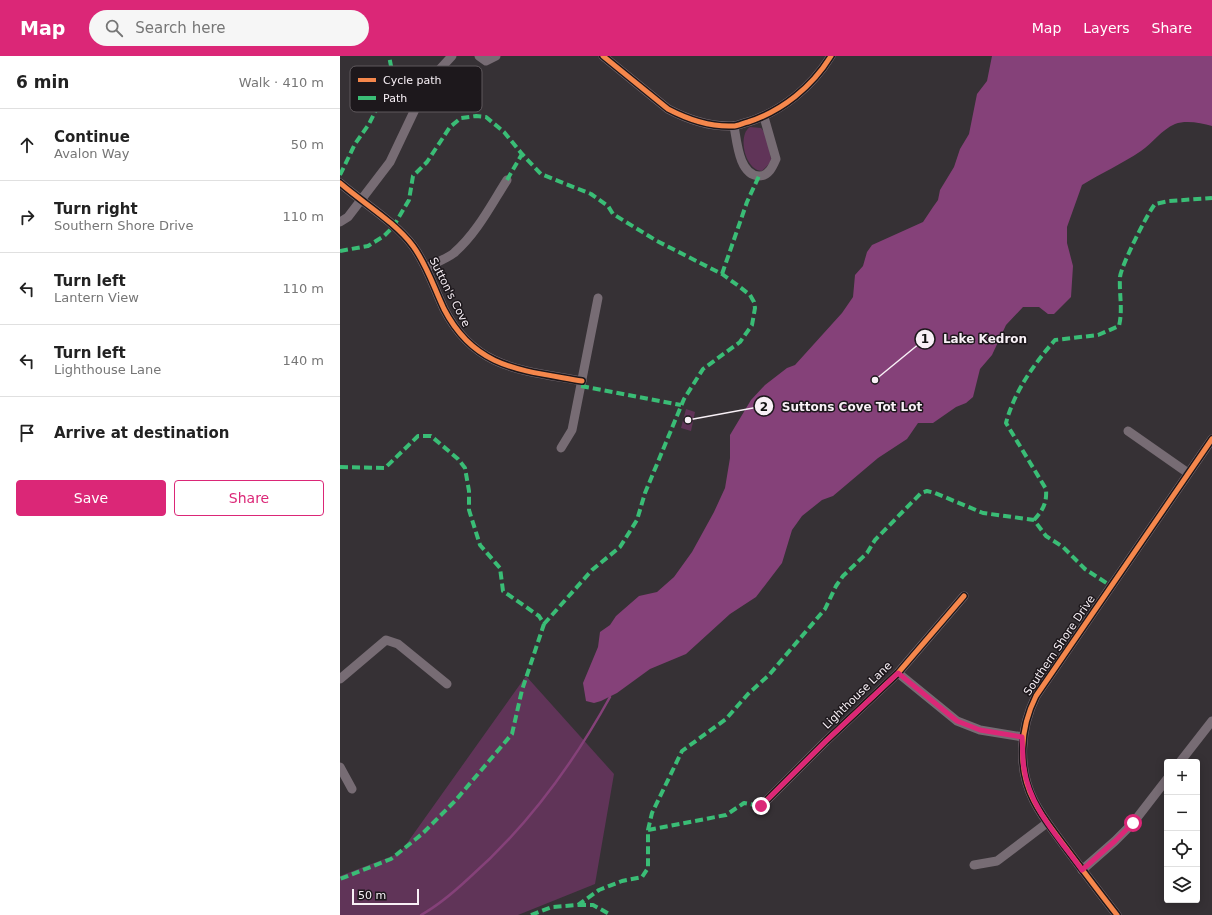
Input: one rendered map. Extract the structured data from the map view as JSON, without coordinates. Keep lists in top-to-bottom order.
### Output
{
  "streets": {
    "street": ["Sutton's Cove", "Southern Shore Drive", "Lighthouse Lane"]
  },
  "places": ["Lake Kedron", "Suttons Cove Tot Lot"],
  "legend": ["Cycle path", "Path"],
  "scale_bar": "50 m",
  "page": {
    "header": "Map",
    "search": "Search here",
    "nav": ["Map", "Layers", "Share"],
    "heading": ["6 min", "Walk · 410 m"],
    "list": [
      ["Continue", "Avalon Way", "50 m"],
      ["Turn right", "Southern Shore Drive", "110 m"],
      ["Turn left", "Lantern View", "110 m"],
      ["Turn left", "Lighthouse Lane", "140 m"],
      "Arrive at destination"
    ],
    "buttons": ["Save", "Share"],
    "map_buttons": ["+", "−"],
    "scale": "50 m"
  }
}
